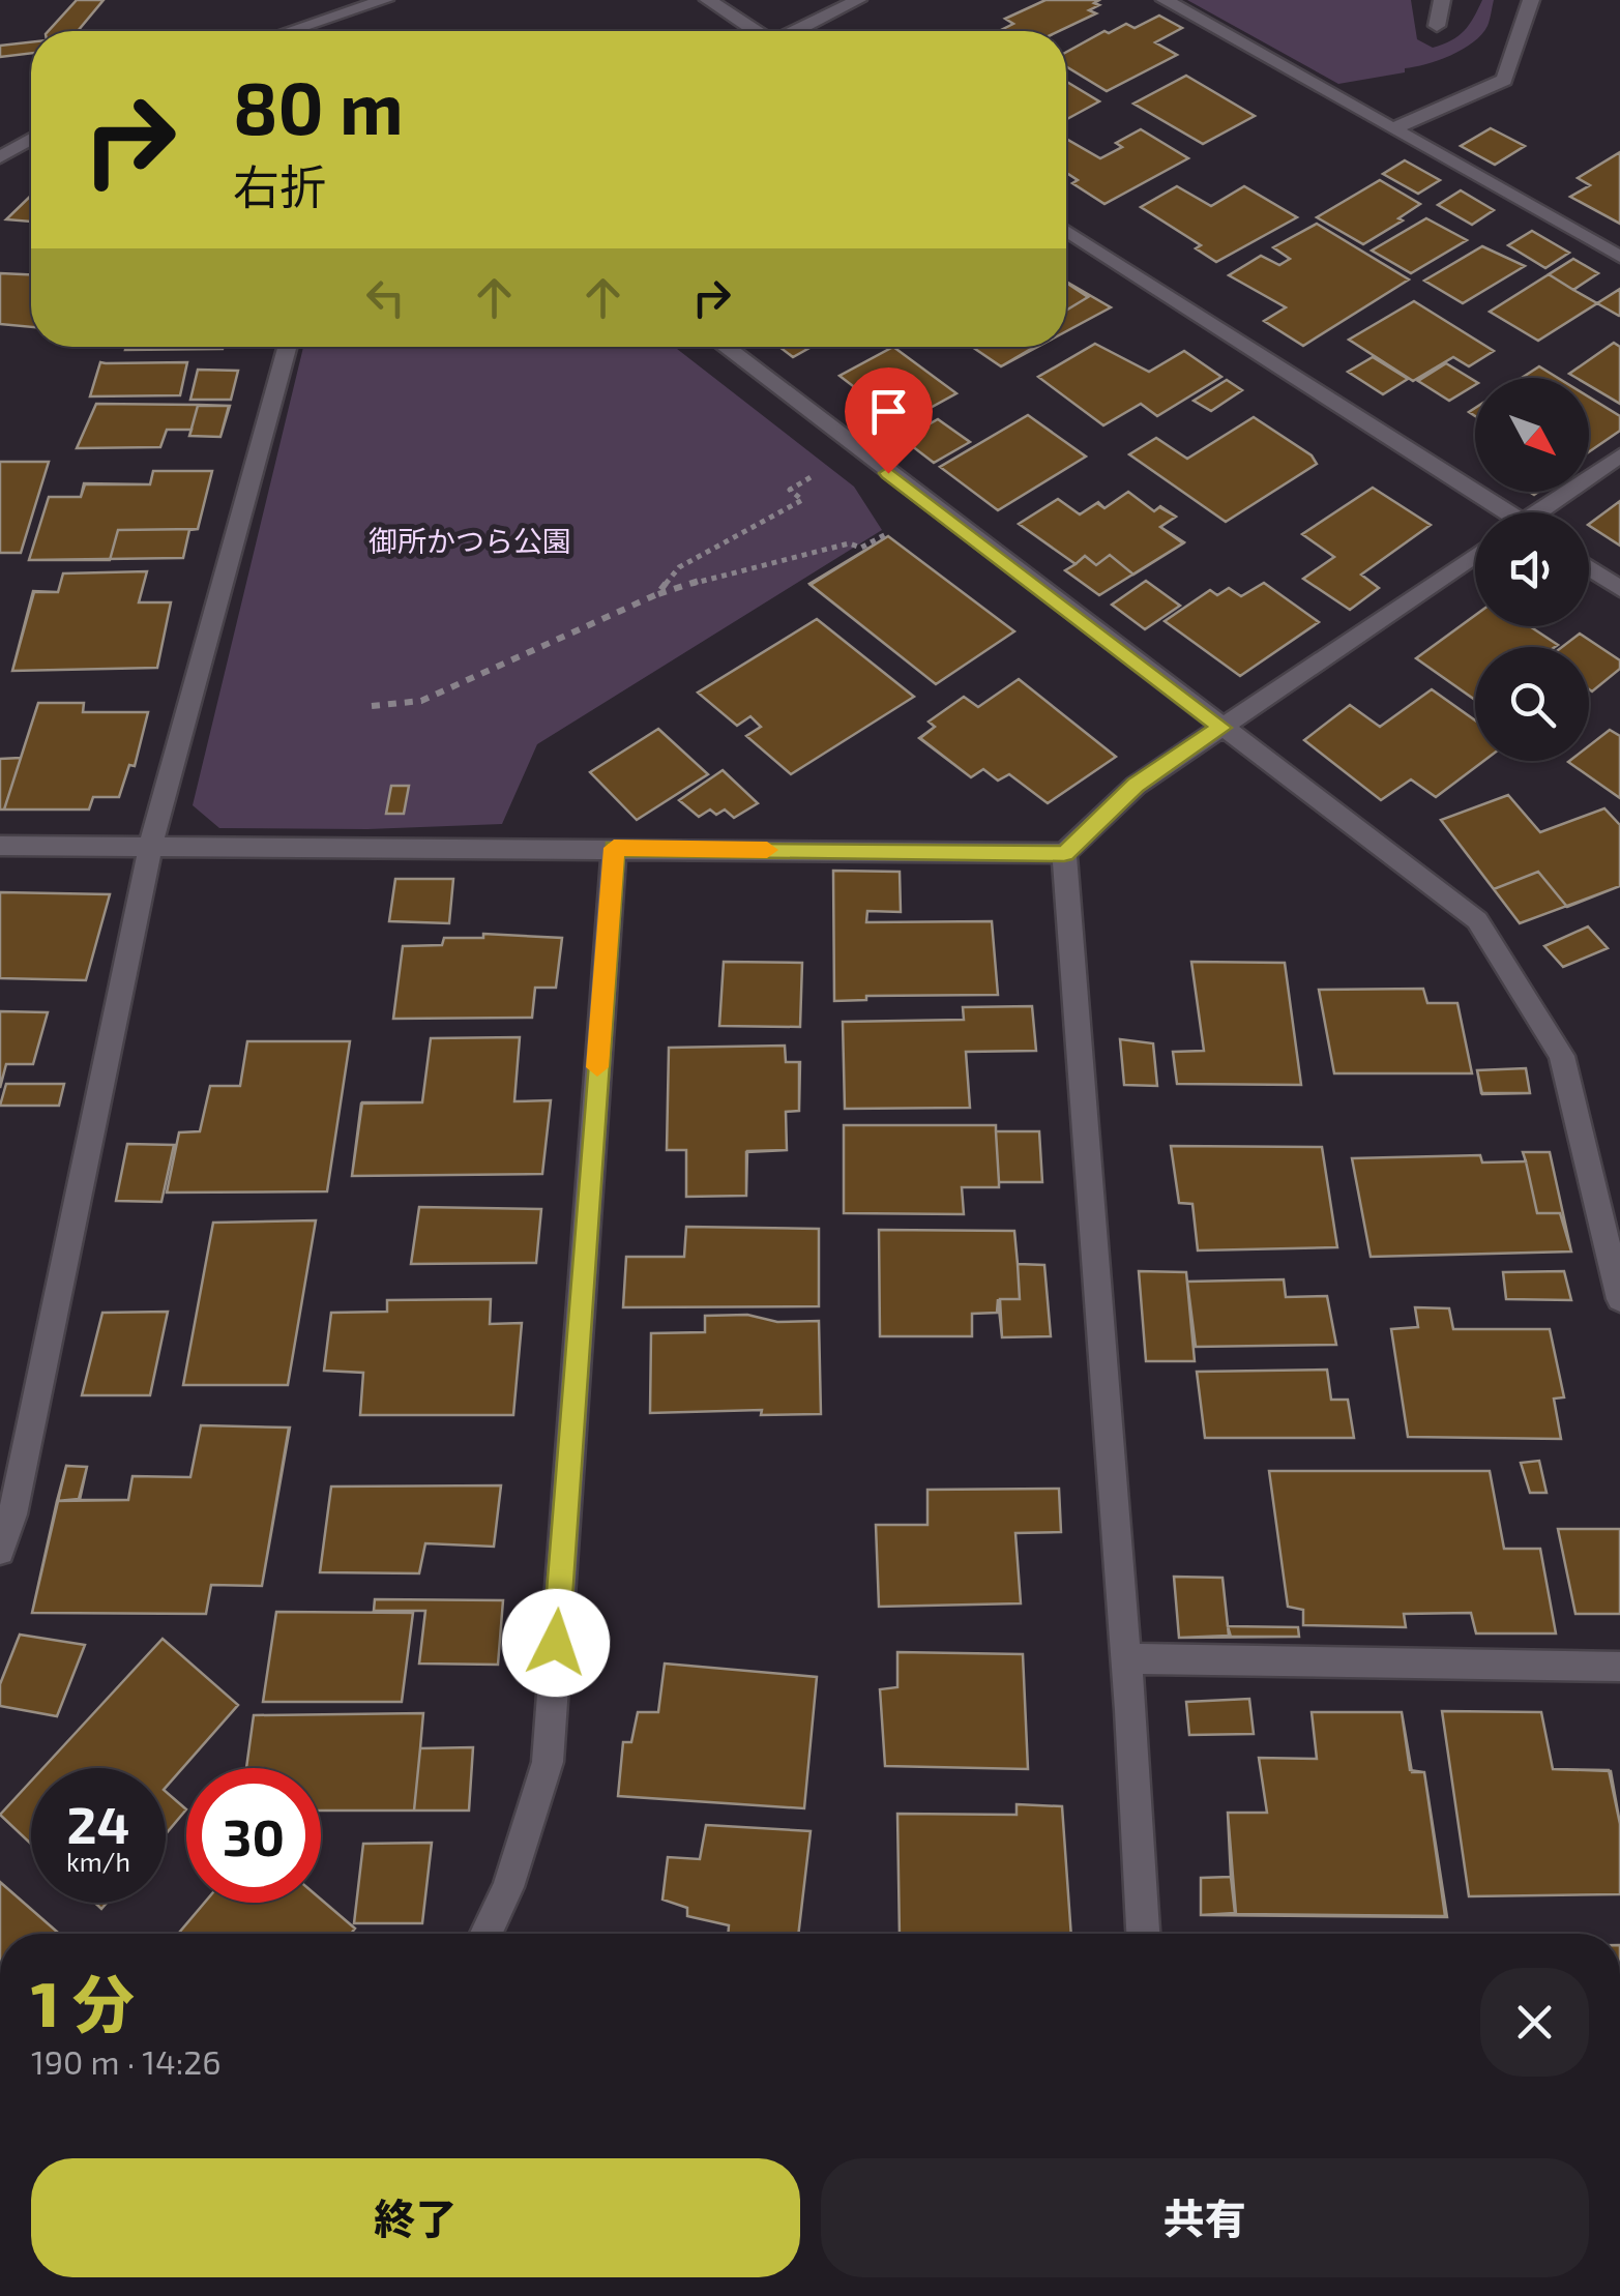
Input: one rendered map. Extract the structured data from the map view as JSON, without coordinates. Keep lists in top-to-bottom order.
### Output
{
  "parks": ["御所かつら公園"],
  "north": "bottom right",
  "page": {
    "turn": ["80 m", "右折"],
    "speed": "24 km/h",
    "limit": "30",
    "heading": ["1 分", "190 m · 14:26"],
    "buttons": ["終了", "共有"]
  }
}
